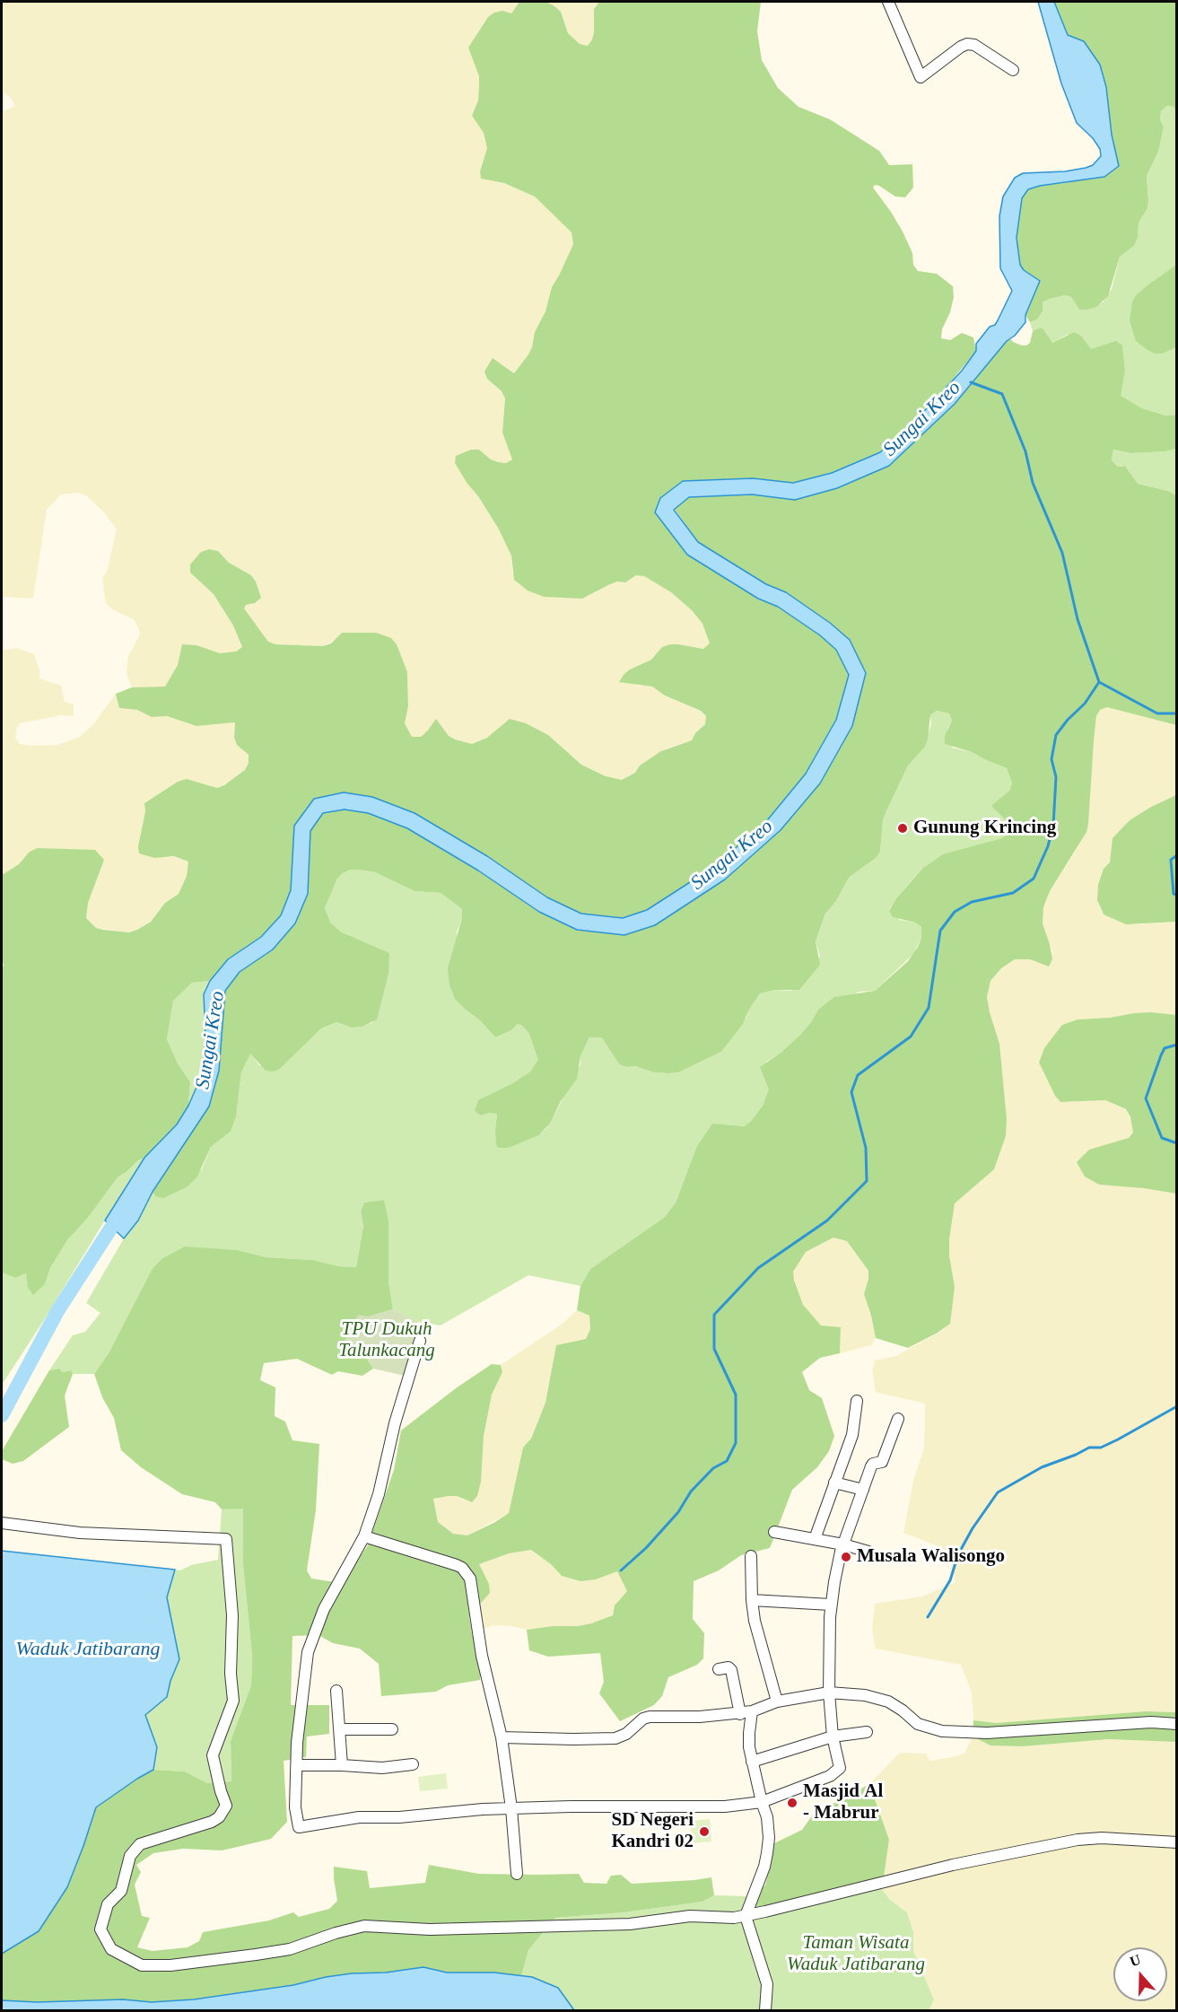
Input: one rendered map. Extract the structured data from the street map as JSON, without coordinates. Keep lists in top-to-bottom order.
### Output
{
  "water": ["Sungai Kreo", "Waduk Jatibarang"],
  "parks": ["TPU Dukuh Talunkacang", "Taman Wisata Waduk Jatibarang"],
  "places": [
    "Gunung Krincing",
    "Musala Walisongo",
    "Masjid Al - Mabrur",
    "SD Negeri Kandri 02"
  ],
  "north": "top"
}
